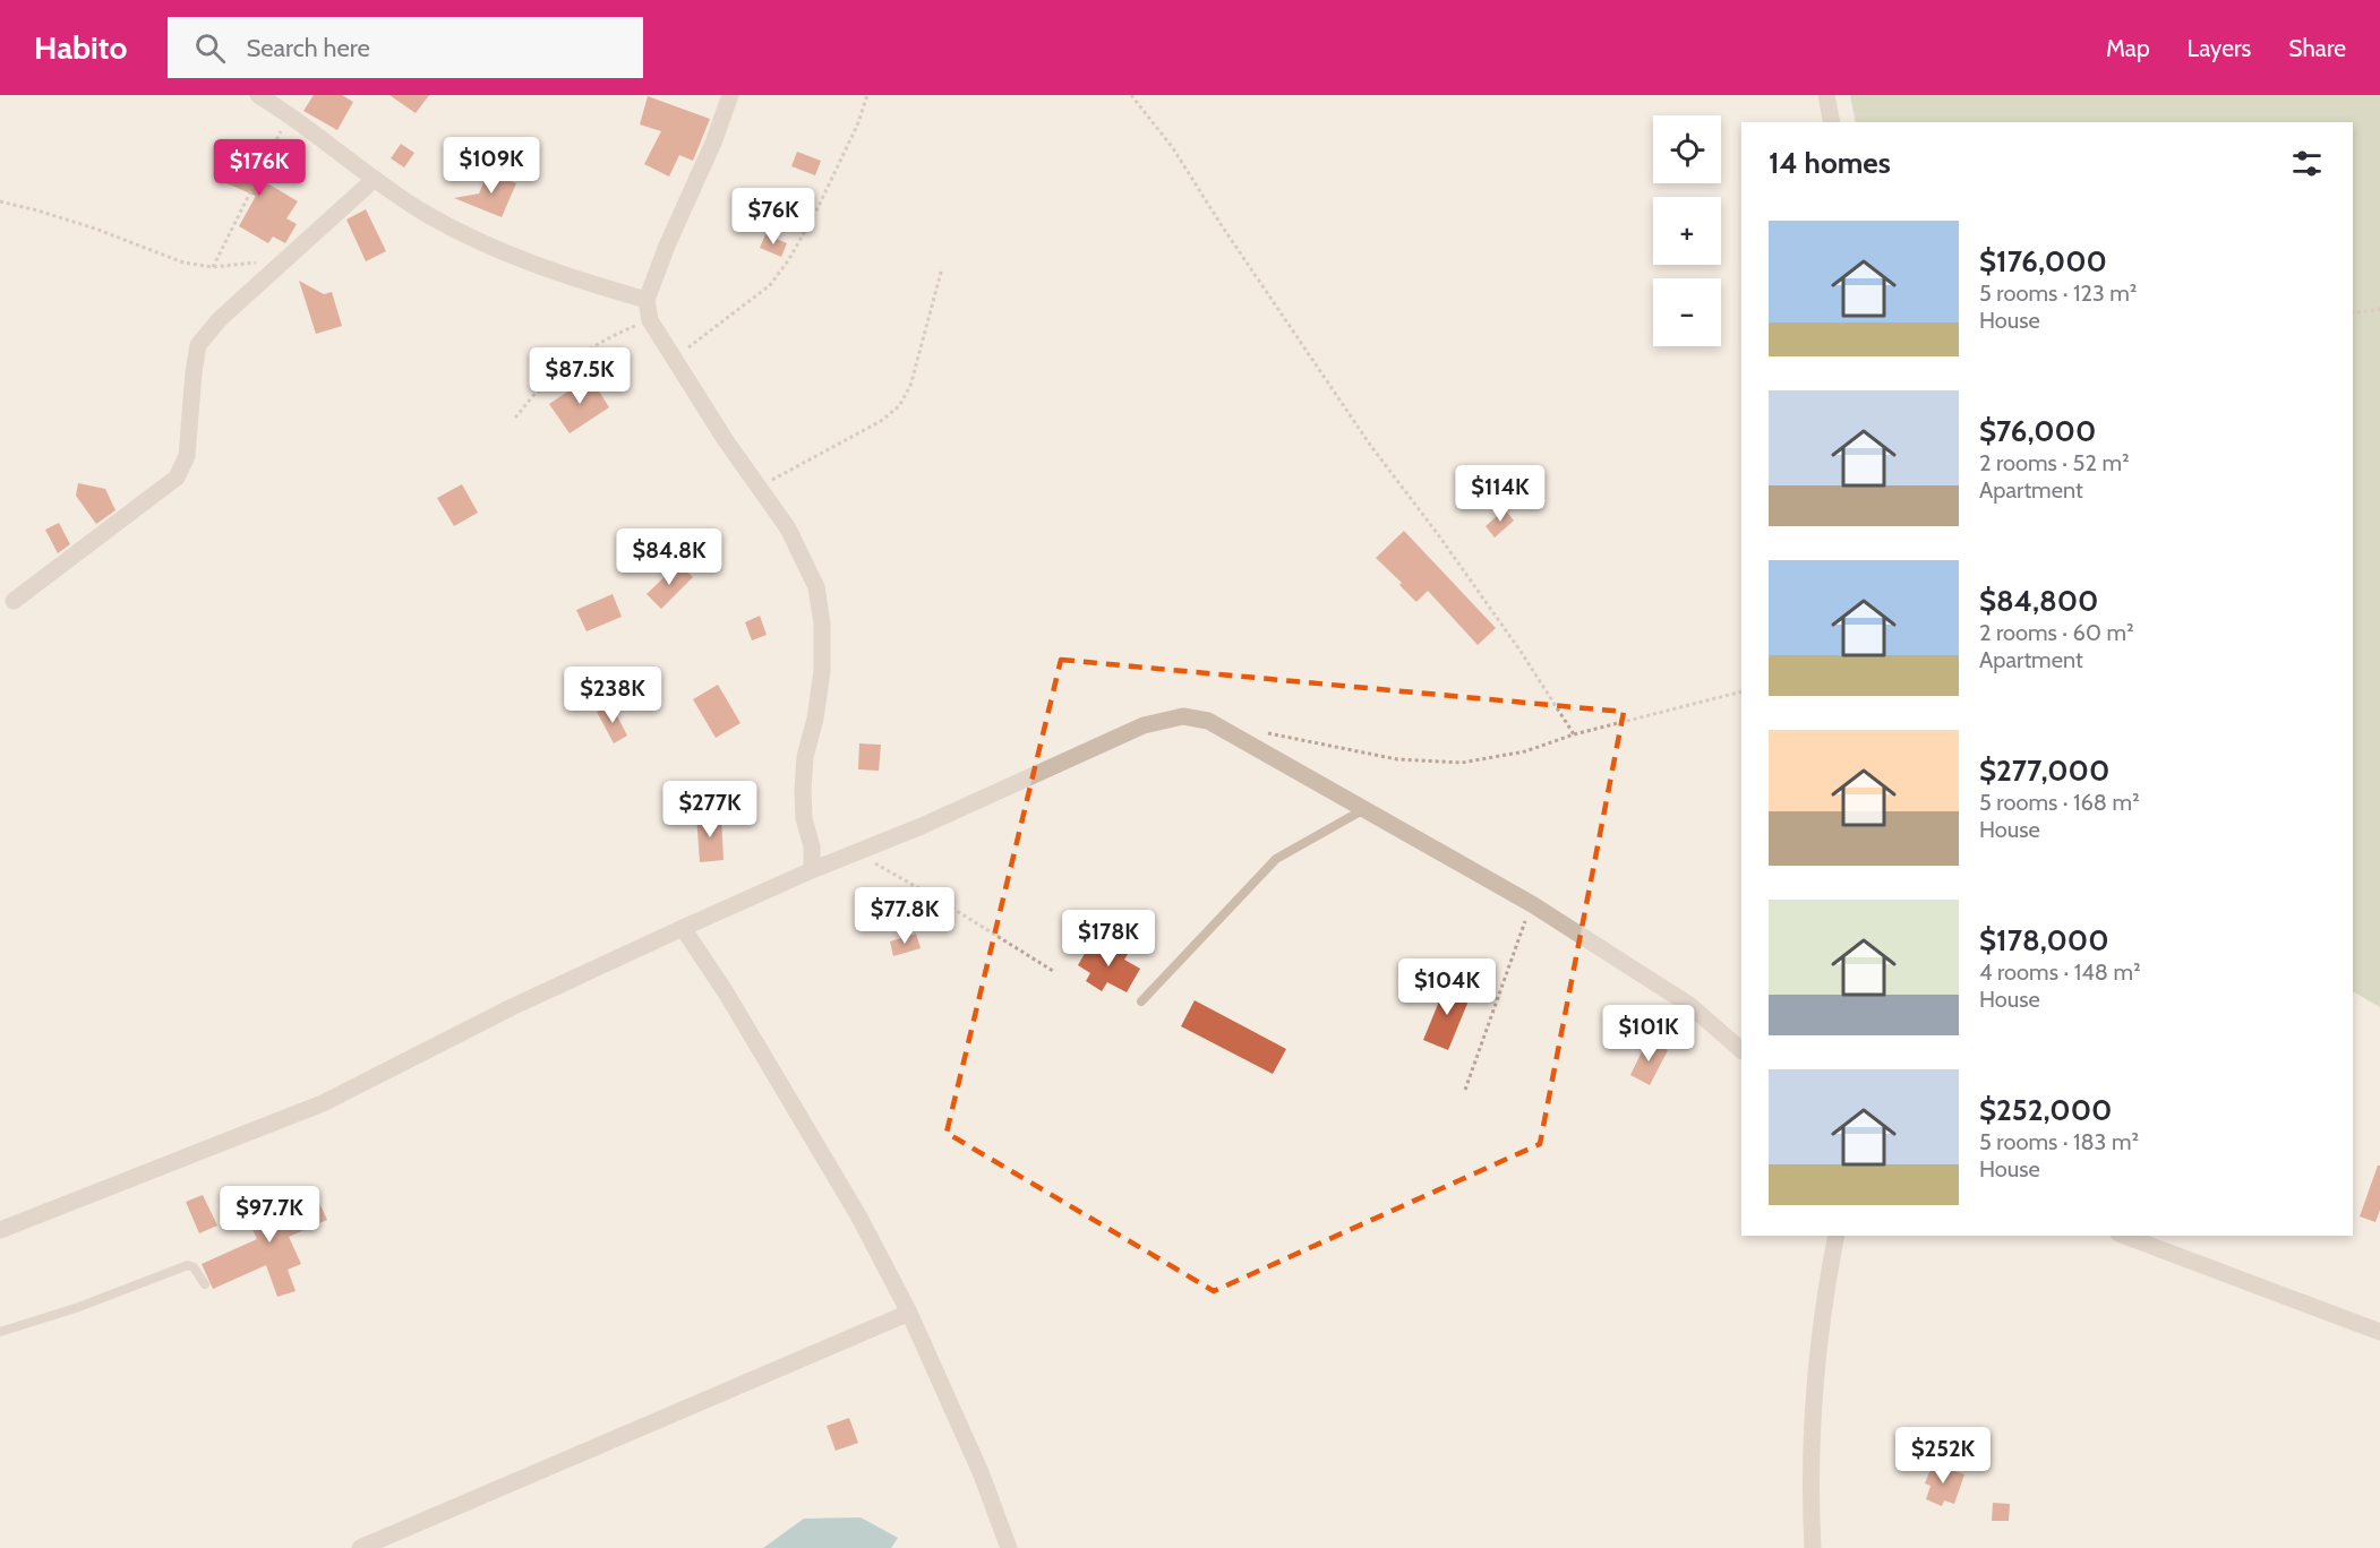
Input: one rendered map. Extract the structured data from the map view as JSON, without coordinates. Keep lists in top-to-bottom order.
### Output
{
  "page": {
    "header": "Habito",
    "search": "Search here",
    "nav": ["Map", "Layers", "Share"],
    "map_buttons": ["+", "−"],
    "heading": "14 homes",
    "price": [
      "$109K",
      "$176K",
      "$76K",
      "$87.5K",
      "$114K",
      "$84.8K",
      "$238K",
      "$277K",
      "$77.8K",
      "$178K",
      "$104K",
      "$101K",
      "$97.7K",
      "$252K"
    ],
    "list": [
      {
        "name": "$176,000",
        "note": "5 rooms · 123 m² · House"
      },
      {
        "name": "$76,000",
        "note": "2 rooms · 52 m² · Apartment"
      },
      {
        "name": "$84,800",
        "note": "2 rooms · 60 m² · Apartment"
      },
      {
        "name": "$277,000",
        "note": "5 rooms · 168 m² · House"
      },
      {
        "name": "$178,000",
        "note": "4 rooms · 148 m² · House"
      },
      {
        "name": "$252,000",
        "note": "5 rooms · 183 m² · House"
      }
    ]
  }
}
